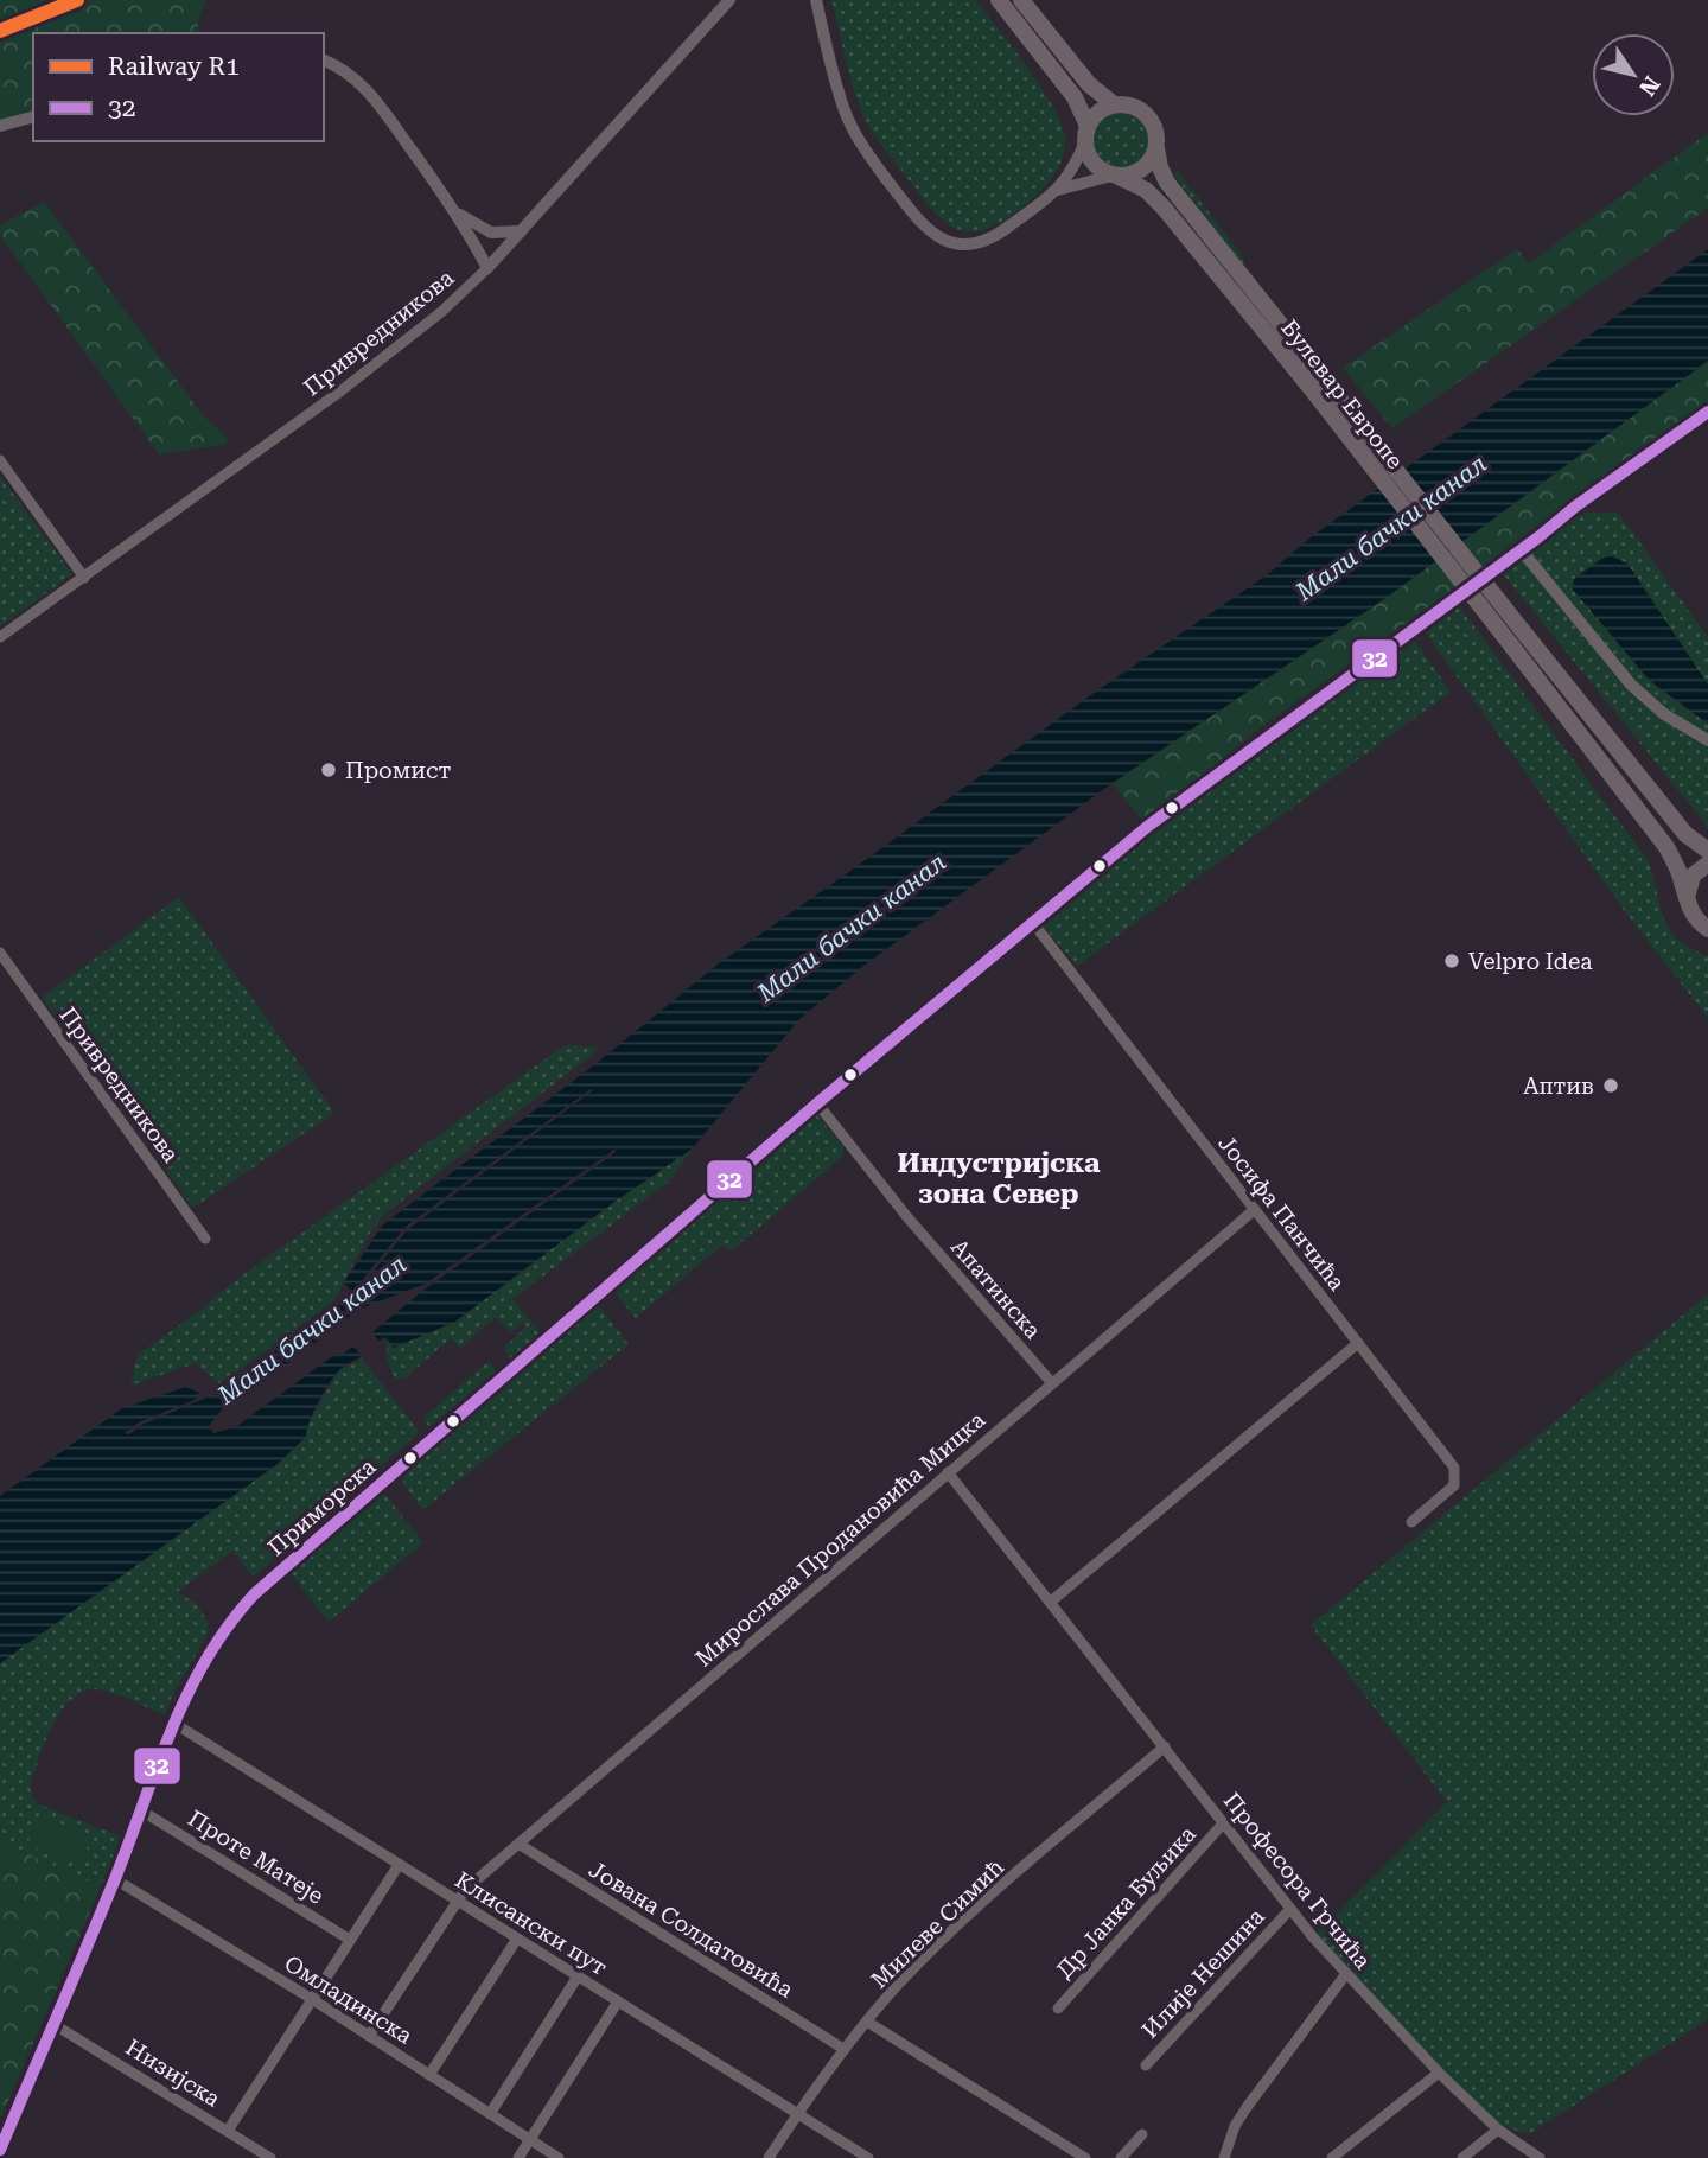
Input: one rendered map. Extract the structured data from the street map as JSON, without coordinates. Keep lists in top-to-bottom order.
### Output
{
  "streets": {
    "main road": ["Булевар Европе"],
    "street": [
      "Привредникова",
      "Јосифа Панчића",
      "Апатинска",
      "Приморска",
      "Мирослава Продановића Мицка",
      "Проте Матеје",
      "Професора Грчића",
      "Др Јанка Буљика",
      "Клисански пут",
      "Милеве Симић",
      "Јована Солдатовића",
      "Илије Нешина",
      "Омладинска",
      "Низијска"
    ]
  },
  "crossings": [
    ["Јосифа Панчића", "Приморска"],
    ["Јосифа Панчића", "Мирослава Продановића Мицка"],
    ["Апатинска", "Приморска"],
    ["Апатинска", "Мирослава Продановића Мицка"],
    ["Приморска", "Проте Матеје"],
    ["Приморска", "Клисански пут"],
    ["Приморска", "Омладинска"],
    ["Приморска", "Низијска"],
    ["Мирослава Продановића Мицка", "Професора Грчића"],
    ["Мирослава Продановића Мицка", "Клисански пут"],
    ["Мирослава Продановића Мицка", "Јована Солдатовића"],
    ["Мирослава Продановића Мицка", "Омладинска"],
    ["Професора Грчића", "Др Јанка Буљика"],
    ["Професора Грчића", "Милеве Симић"],
    ["Професора Грчића", "Илије Нешина"],
    ["Клисански пут", "Милеве Симић"],
    ["Милеве Симић", "Јована Солдатовића"]
  ],
  "districts": ["Индустријска зона Север"],
  "water": ["Мали бачки канал"],
  "places": ["Промист", "Velpro Idea", "Аптив"],
  "lines": ["rail line R1", "transit line 32"],
  "legend": ["Railway R1", "32"],
  "north": "bottom right"
}
